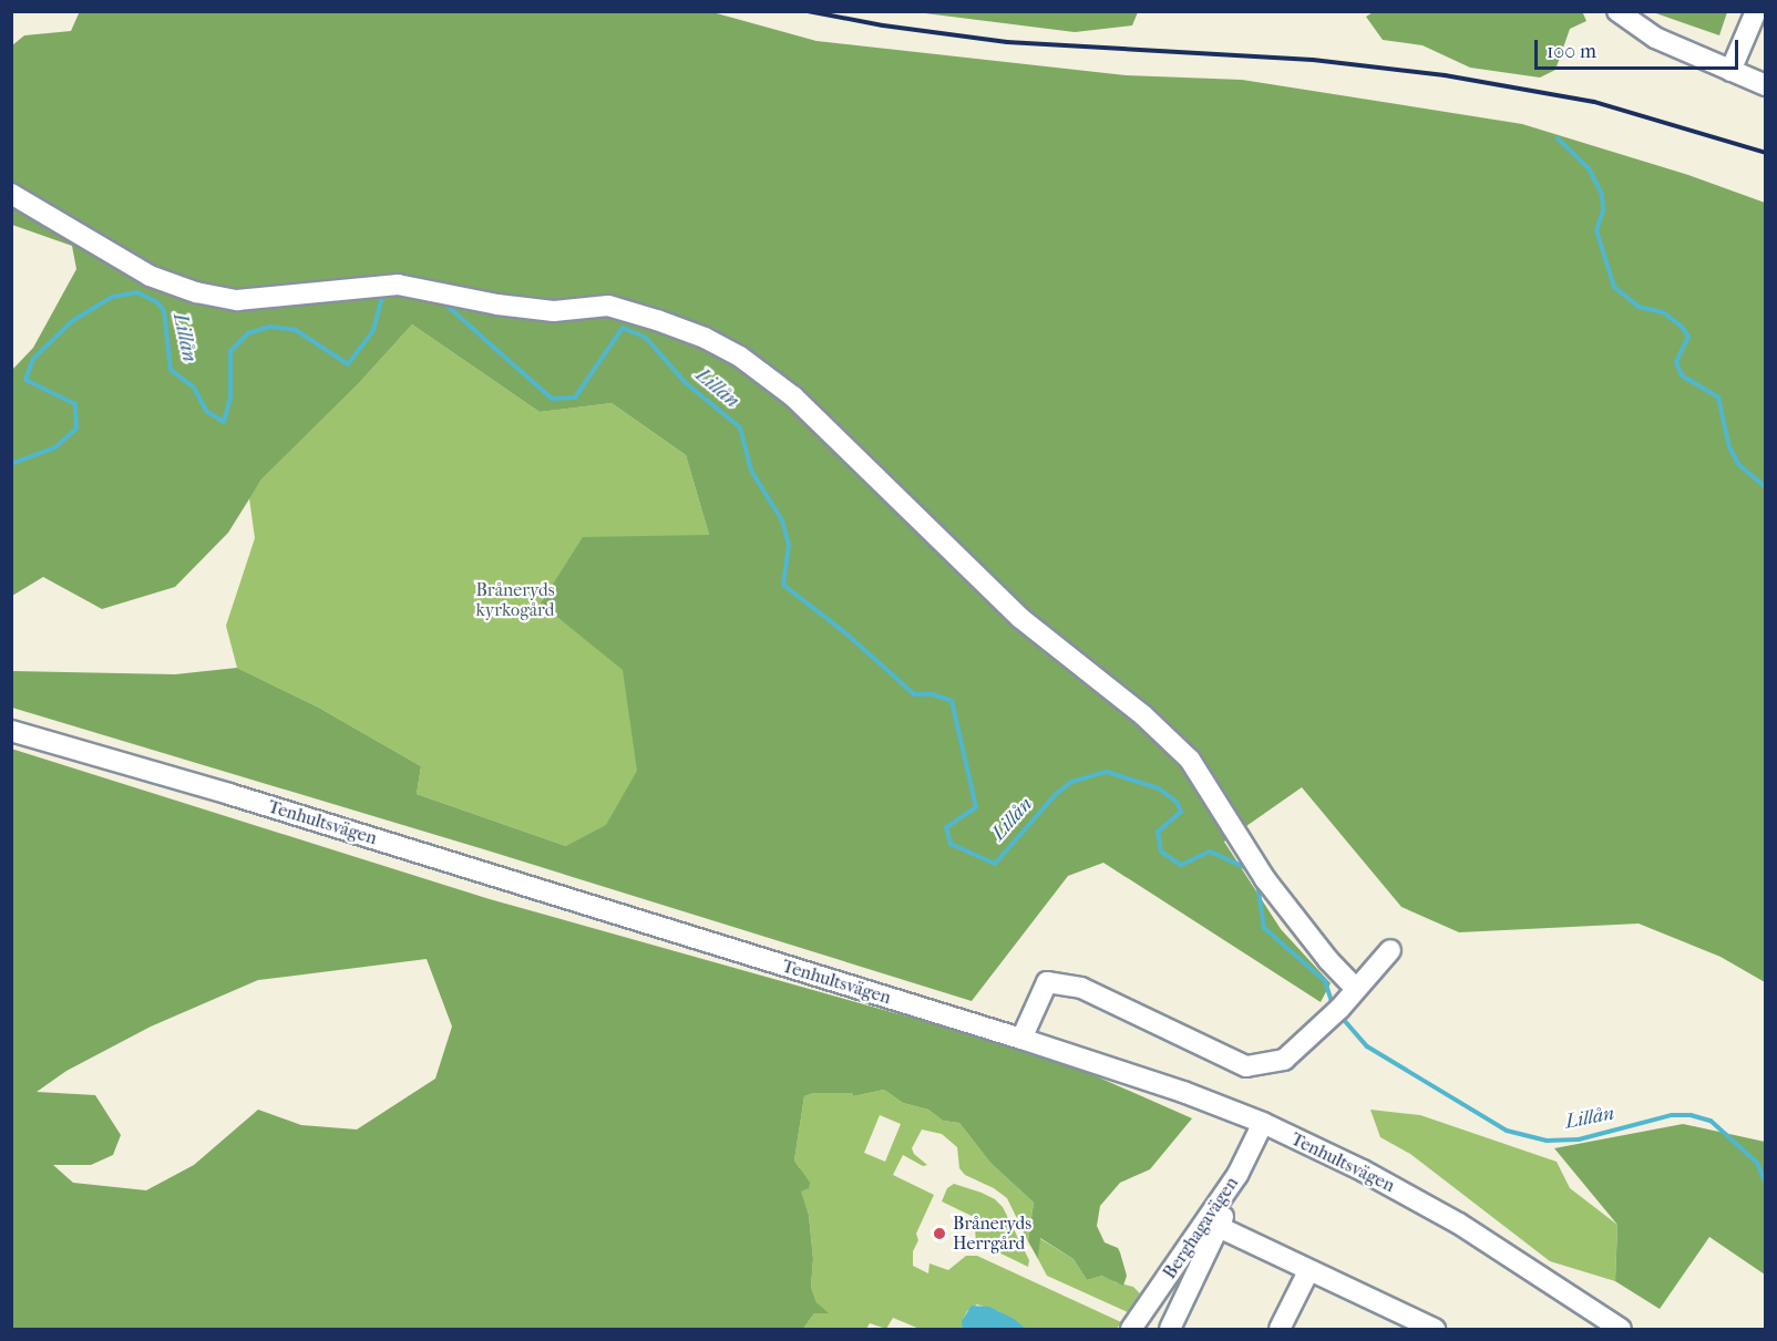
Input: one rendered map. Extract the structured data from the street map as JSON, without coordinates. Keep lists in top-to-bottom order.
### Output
{
  "streets": {
    "street": ["Tenhultsvägen", "Berghagavägen"]
  },
  "crossings": [
    ["Tenhultsvägen", "Berghagavägen"]
  ],
  "water": ["Lillån"],
  "parks": ["Bråneryds kyrkogård"],
  "places": ["Bråneryds Herrgård"],
  "scale_bar": "100 m"
}
